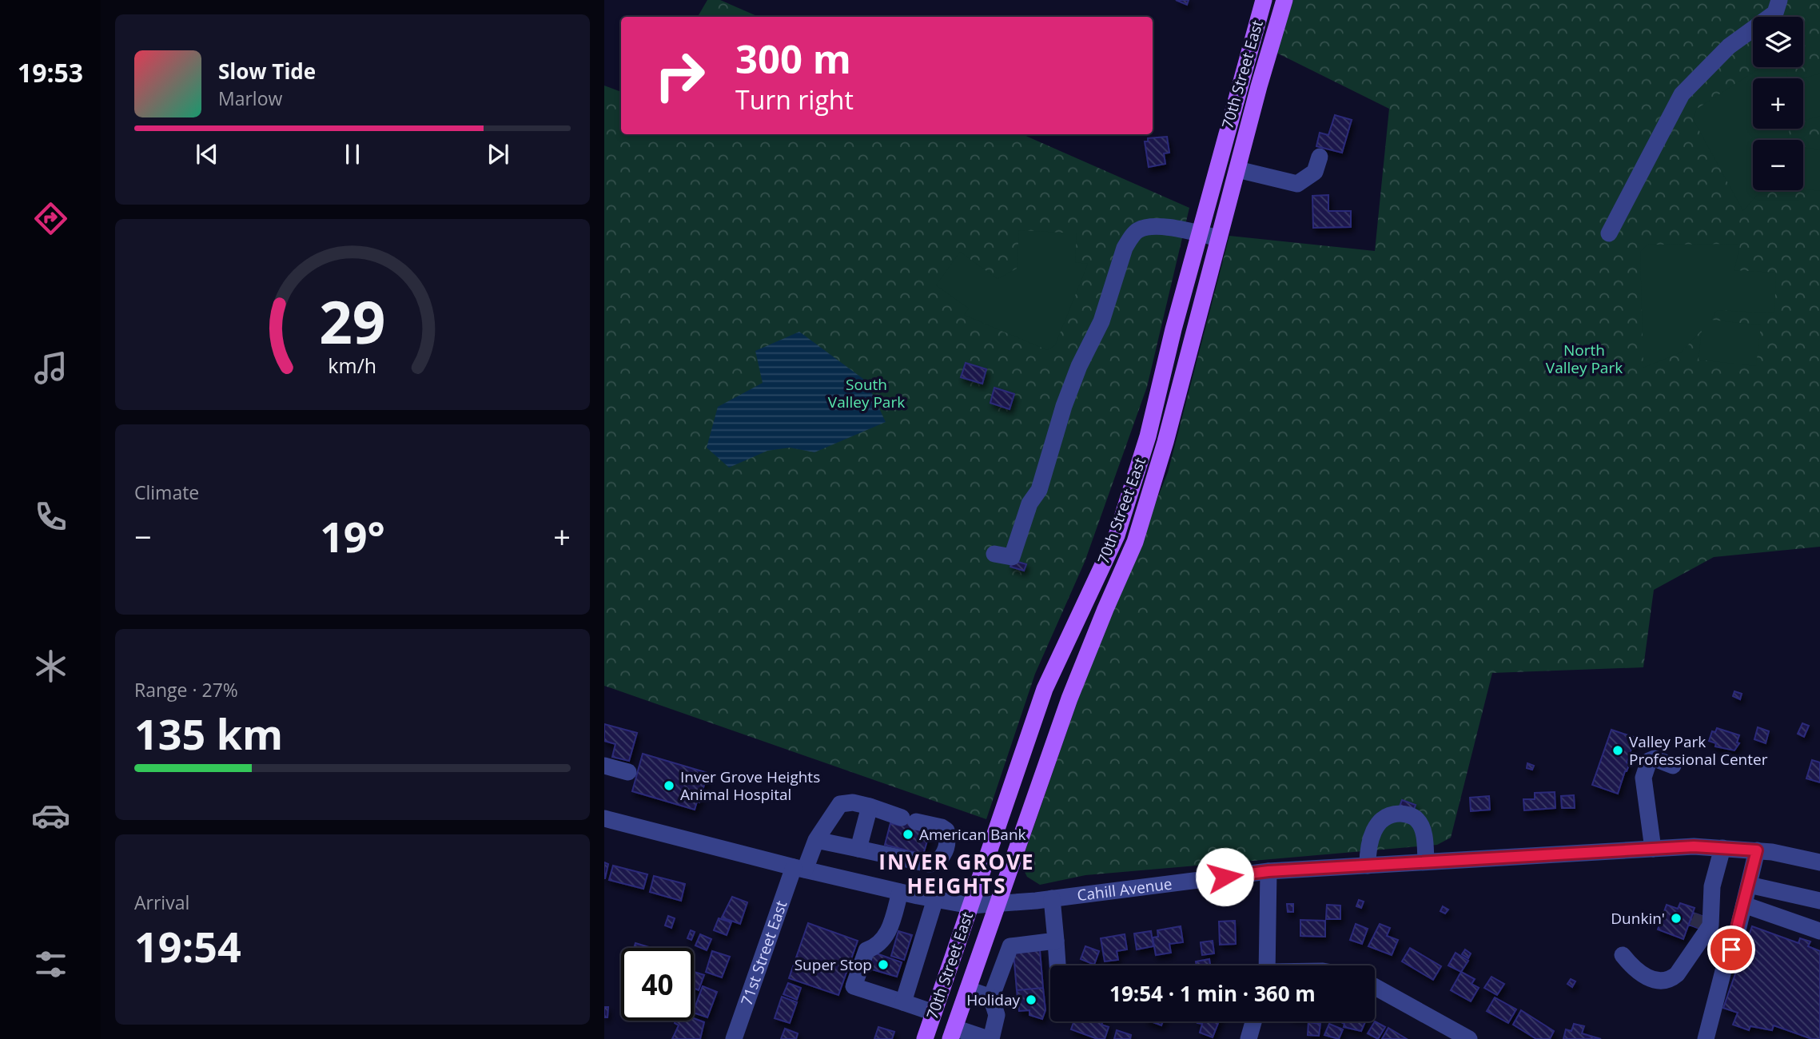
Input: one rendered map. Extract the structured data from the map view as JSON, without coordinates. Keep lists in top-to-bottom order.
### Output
{
  "streets": {
    "main road": ["70th Street East"],
    "street": ["Cahill Avenue", "71st Street East"]
  },
  "crossings": [
    ["70th Street East", "Cahill Avenue"],
    ["Cahill Avenue", "71st Street East"]
  ],
  "districts": ["INVER GROVE HEIGHTS"],
  "parks": ["North Valley Park", "South Valley Park"],
  "places": [
    "Valley Park Professional Center",
    "Inver Grove Heights Animal Hospital",
    "American Bank",
    "Dunkin'",
    "Super Stop",
    "Holiday"
  ],
  "page": {
    "tabs": "19:53",
    "map_buttons": ["+", "−"],
    "turn": ["300 m", "Turn right"],
    "song": ["Slow Tide", "Marlow"],
    "tile": [
      "Climate",
      ["Range · 27%", "135 km"],
      ["Arrival", "19:54"]
    ],
    "heat": ["−", "19°", "+"],
    "limit": "40",
    "trip": "19:54 · 1 min · 360 m",
    "gauge": ["29", "km/h"]
  }
}
